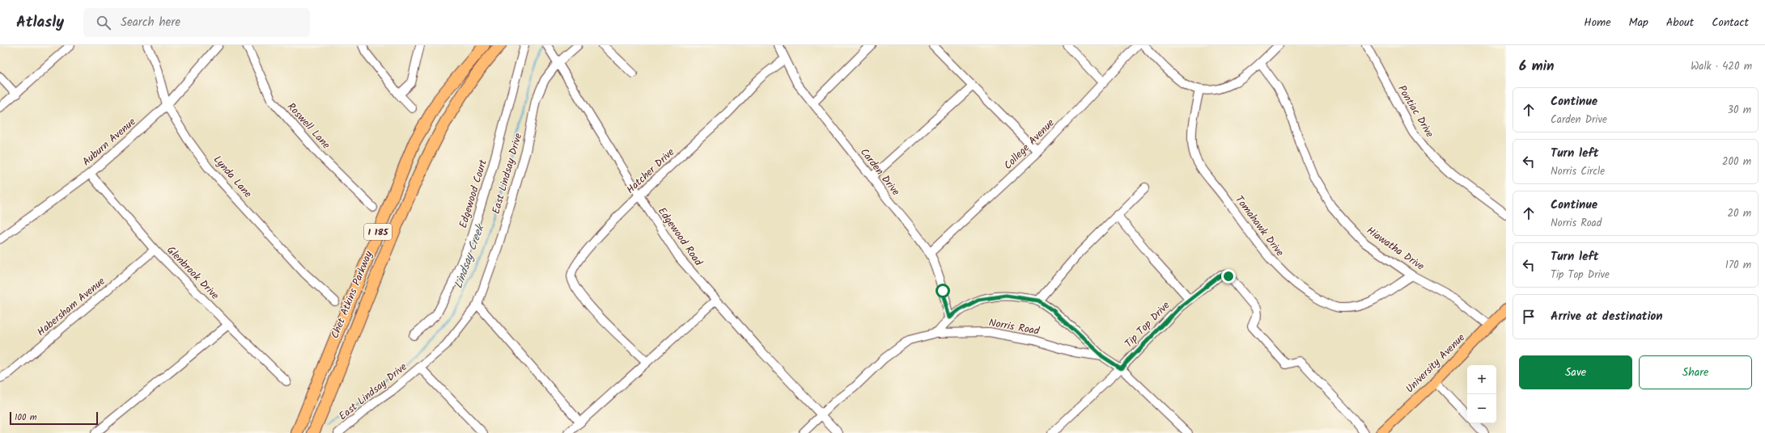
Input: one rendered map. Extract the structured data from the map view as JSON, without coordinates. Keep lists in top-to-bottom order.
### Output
{
  "streets": {
    "highway": ["I 185", "Chet Atkins Parkway"],
    "main road": ["University Avenue"],
    "street": [
      "Pontiac Drive",
      "Roswell Lane",
      "Auburn Avenue",
      "College Avenue",
      "Hatcher Drive",
      "Carden Drive",
      "East Lindsay Drive",
      "Lynda Lane",
      "Edgewood Court",
      "Tomahawk Drive",
      "Edgewood Road",
      "Hiawatha Drive",
      "Glenbrook Drive",
      "Habersham Avenue",
      "Tip Top Drive",
      "Norris Road"
    ]
  },
  "crossings": [
    ["Auburn Avenue", "Lynda Lane"],
    ["Auburn Avenue", "Glenbrook Drive"],
    ["College Avenue", "Carden Drive"],
    ["Hatcher Drive", "Carden Drive"],
    ["Hatcher Drive", "Edgewood Road"],
    ["East Lindsay Drive", "Edgewood Road"],
    ["Tomahawk Drive", "Hiawatha Drive"],
    ["Edgewood Road", "Norris Road"],
    ["Hiawatha Drive", "University Avenue"],
    ["Glenbrook Drive", "Habersham Avenue"],
    ["Tip Top Drive", "Norris Road"]
  ],
  "water": ["Lindsay Creek"],
  "scale_bar": "100 m",
  "page": {
    "header": "Atlasly",
    "search": "Search here",
    "nav": [
      "Home",
      "Map",
      "About",
      "Contact"
    ],
    "heading": ["6 min", "Walk · 420 m"],
    "list": [
      ["Continue", "Carden Drive", "30 m"],
      ["Turn left", "Norris Circle", "200 m"],
      ["Continue", "Norris Road", "20 m"],
      ["Turn left", "Tip Top Drive", "170 m"],
      "Arrive at destination"
    ],
    "buttons": ["Save", "Share"],
    "map_buttons": ["+", "−"],
    "scale": "100 m"
  }
}
